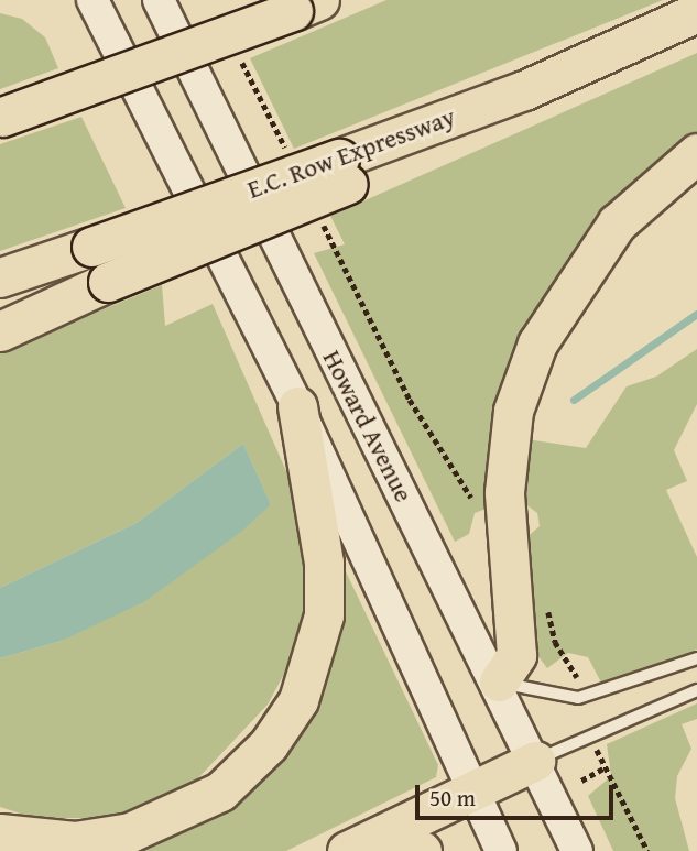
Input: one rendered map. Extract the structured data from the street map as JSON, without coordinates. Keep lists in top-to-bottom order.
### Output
{
  "streets": {
    "highway": ["E.C. Row Expressway"],
    "main road": ["Howard Avenue"]
  },
  "scale_bar": "50 m"
}
